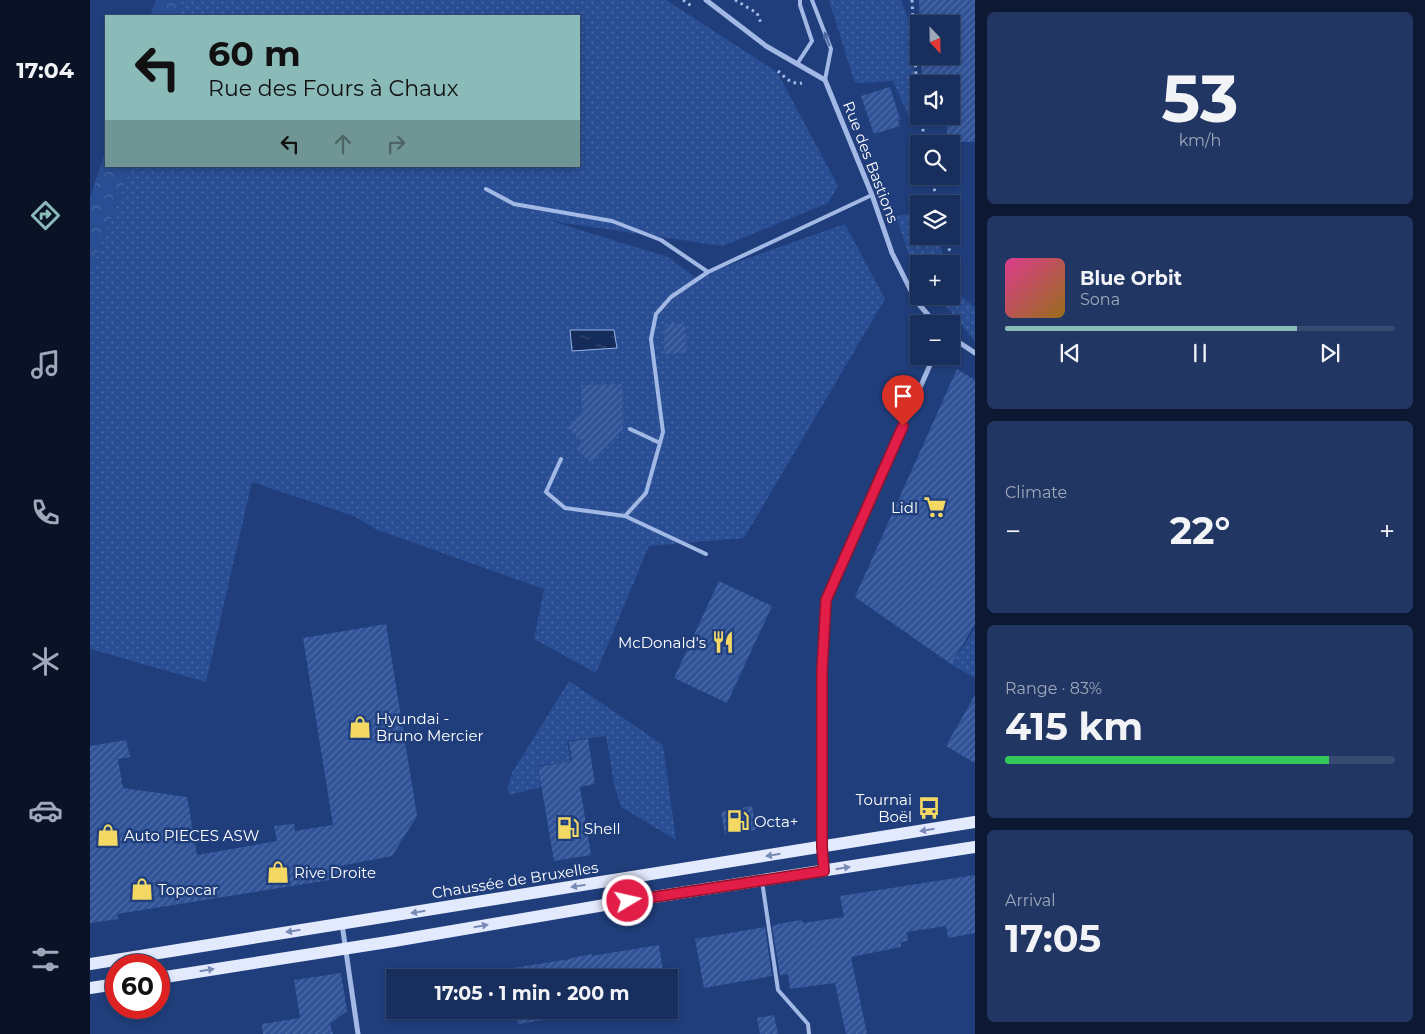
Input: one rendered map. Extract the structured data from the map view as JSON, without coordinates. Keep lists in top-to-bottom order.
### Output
{
  "streets": {
    "main road": ["Chaussée de Bruxelles"],
    "street": ["Rue des Bastions"]
  },
  "places": {
    "supermarket": ["Lidl"],
    "restaurant": ["McDonald's"],
    "shop": [
      "Hyundai - Bruno Mercier",
      "Auto PIECES ASW",
      "Rive Droite",
      "Topocar"
    ],
    "bus stop": ["Tournai Boël"],
    "fuel station": ["Octa+", "Shell"]
  },
  "north": "bottom",
  "page": {
    "tabs": "17:04",
    "tile": [
      ["53", "km/h"],
      "Climate",
      ["Range · 83%", "415 km"],
      ["Arrival", "17:05"]
    ],
    "map_buttons": ["+", "−"],
    "turn": ["60 m", "Rue des Fours à Chaux"],
    "song": ["Blue Orbit", "Sona"],
    "heat": ["−", "22°", "+"],
    "limit": "60",
    "trip": "17:05 · 1 min · 200 m"
  }
}
